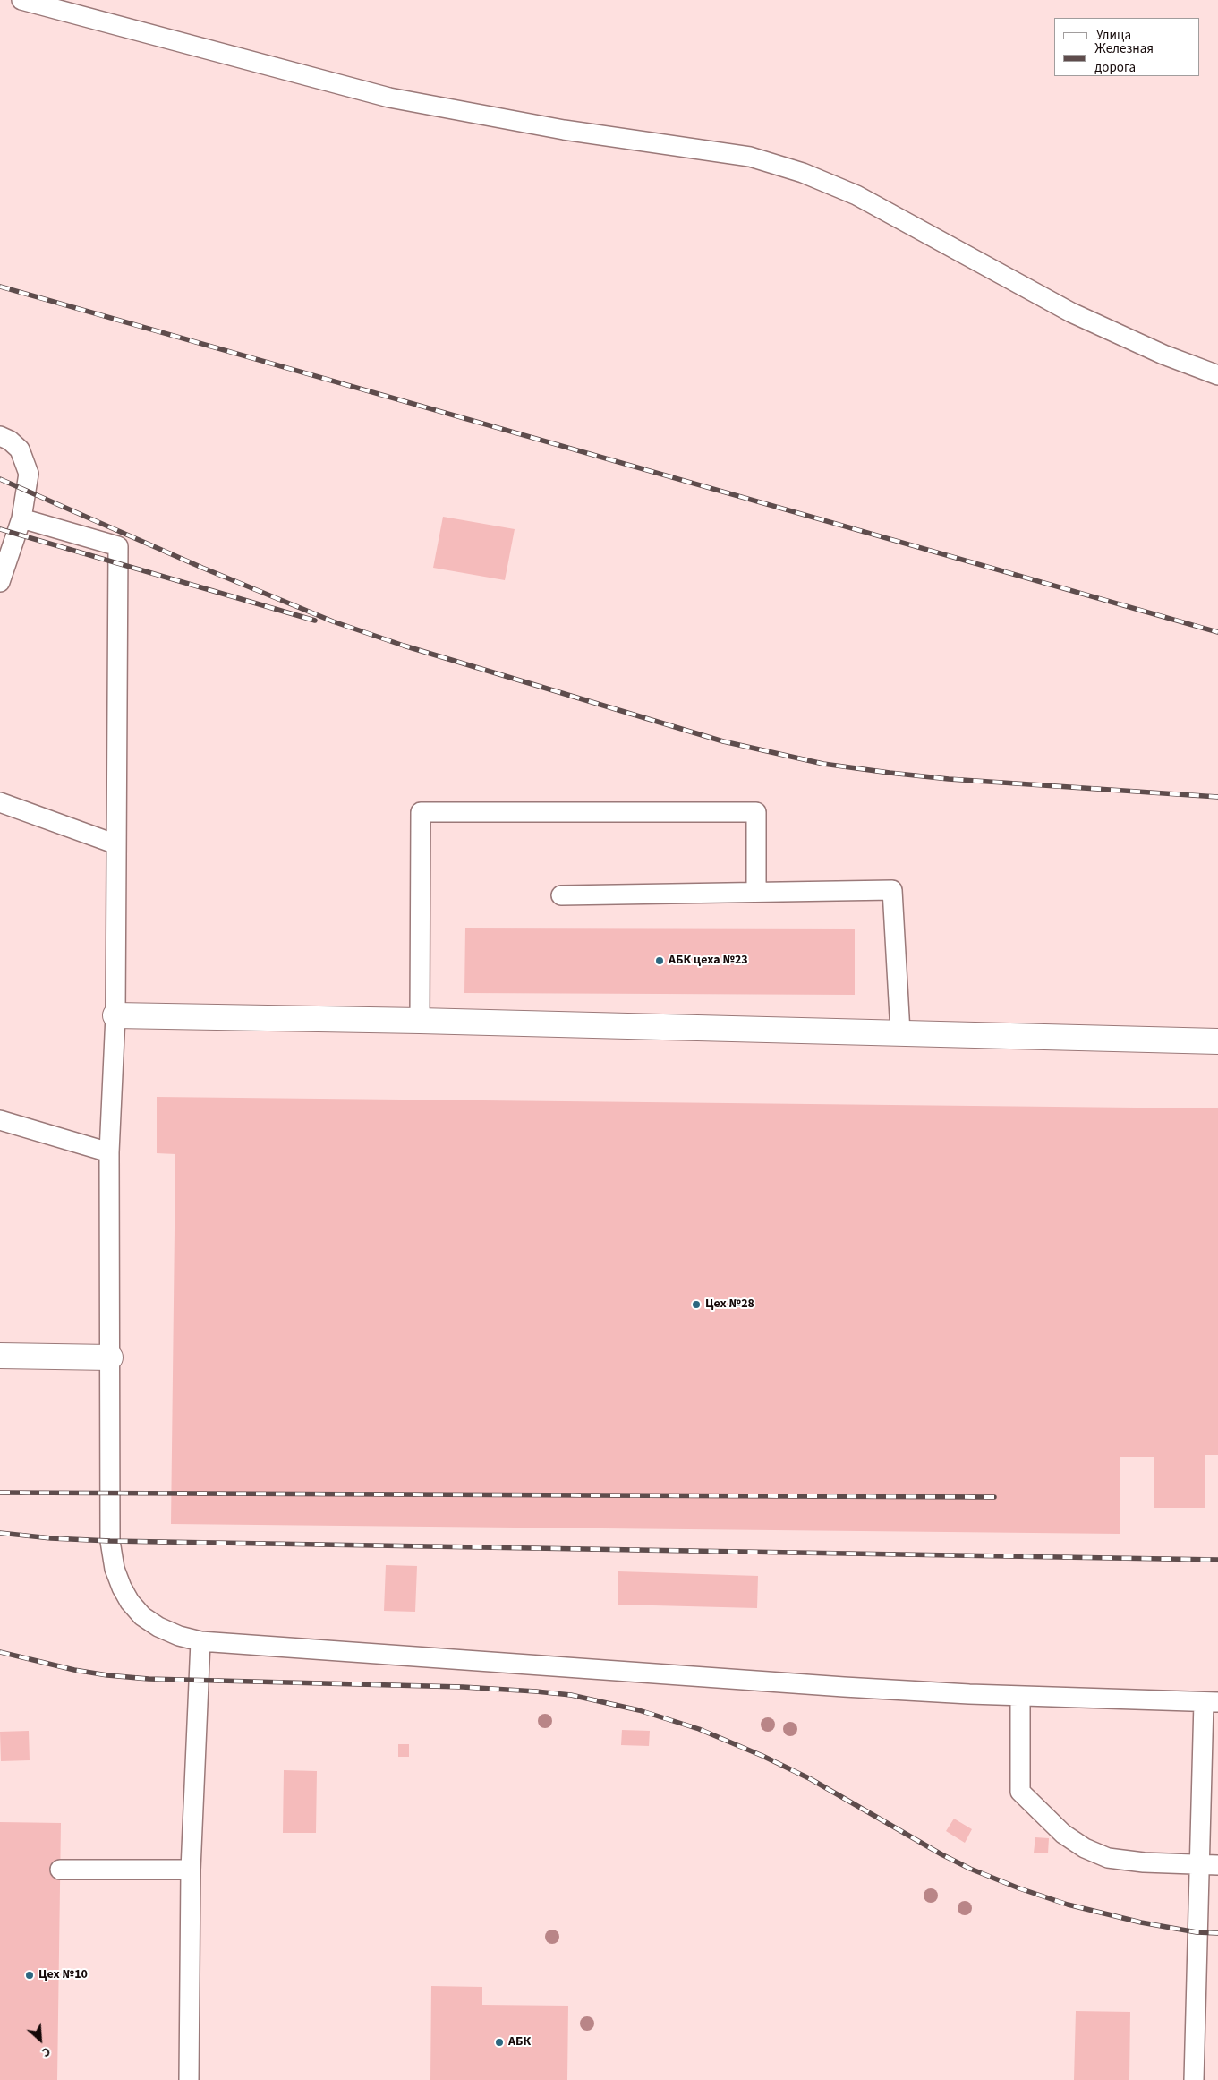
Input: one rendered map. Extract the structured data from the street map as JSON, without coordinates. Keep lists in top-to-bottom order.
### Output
{
  "places": [
    "АБК цеха №23",
    "Цех №28",
    "Цех №10",
    "АБК"
  ],
  "legend": ["Улица", "Железная дорога"],
  "north": "bottom right"
}
